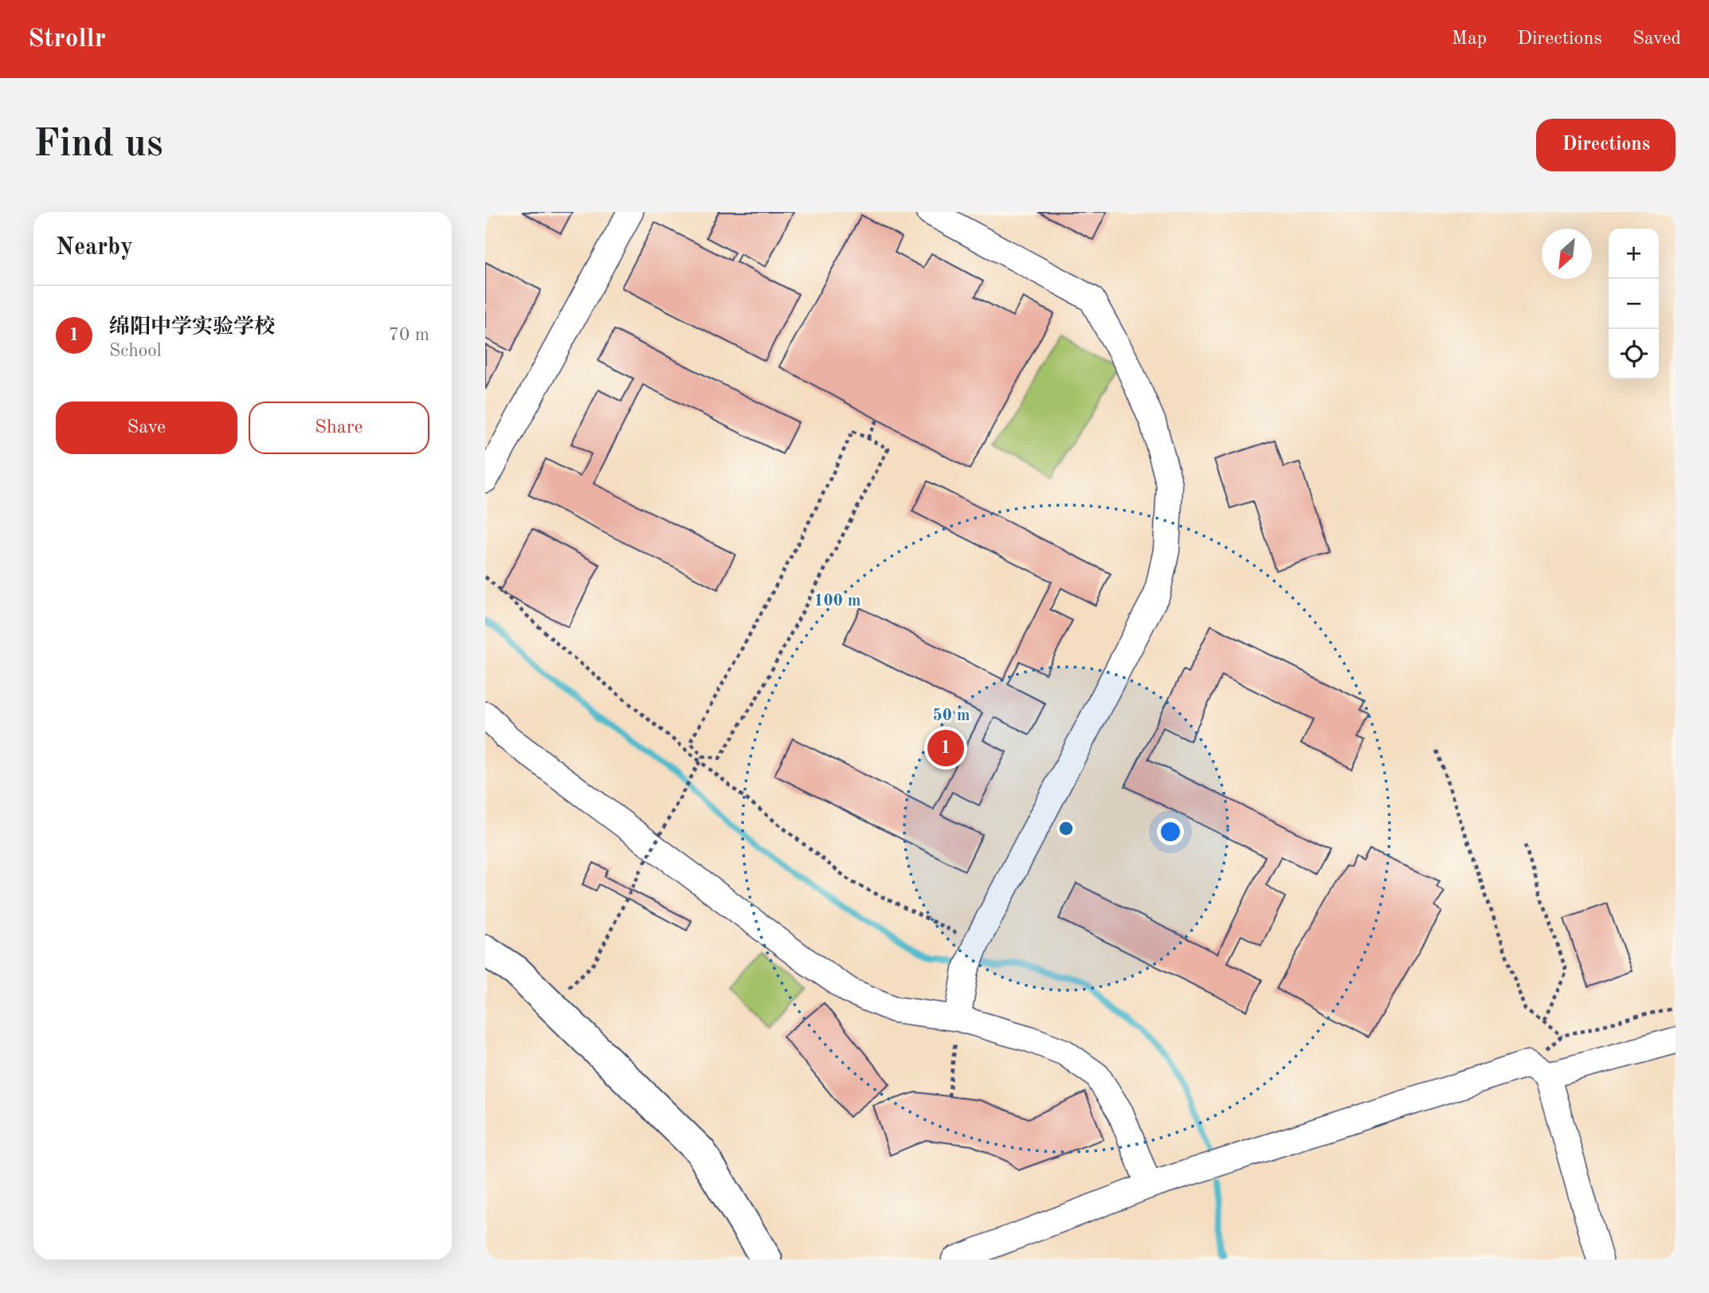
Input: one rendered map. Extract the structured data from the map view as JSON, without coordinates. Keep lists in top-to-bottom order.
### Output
{
  "north": "bottom left",
  "page": {
    "header": "Strollr",
    "nav": ["Map", "Directions", "Saved"],
    "buttons": [
      "Directions",
      ["Save", "Share"]
    ],
    "title": "Find us",
    "heading": "Nearby",
    "map_buttons": ["+", "−"],
    "list": [
      {
        "mark": "1",
        "name": "绵阳中学实验学校",
        "note": "School",
        "value": "70 m"
      }
    ],
    "pins": "1"
  },
  "rings": ["100 m", "50 m"]
}
